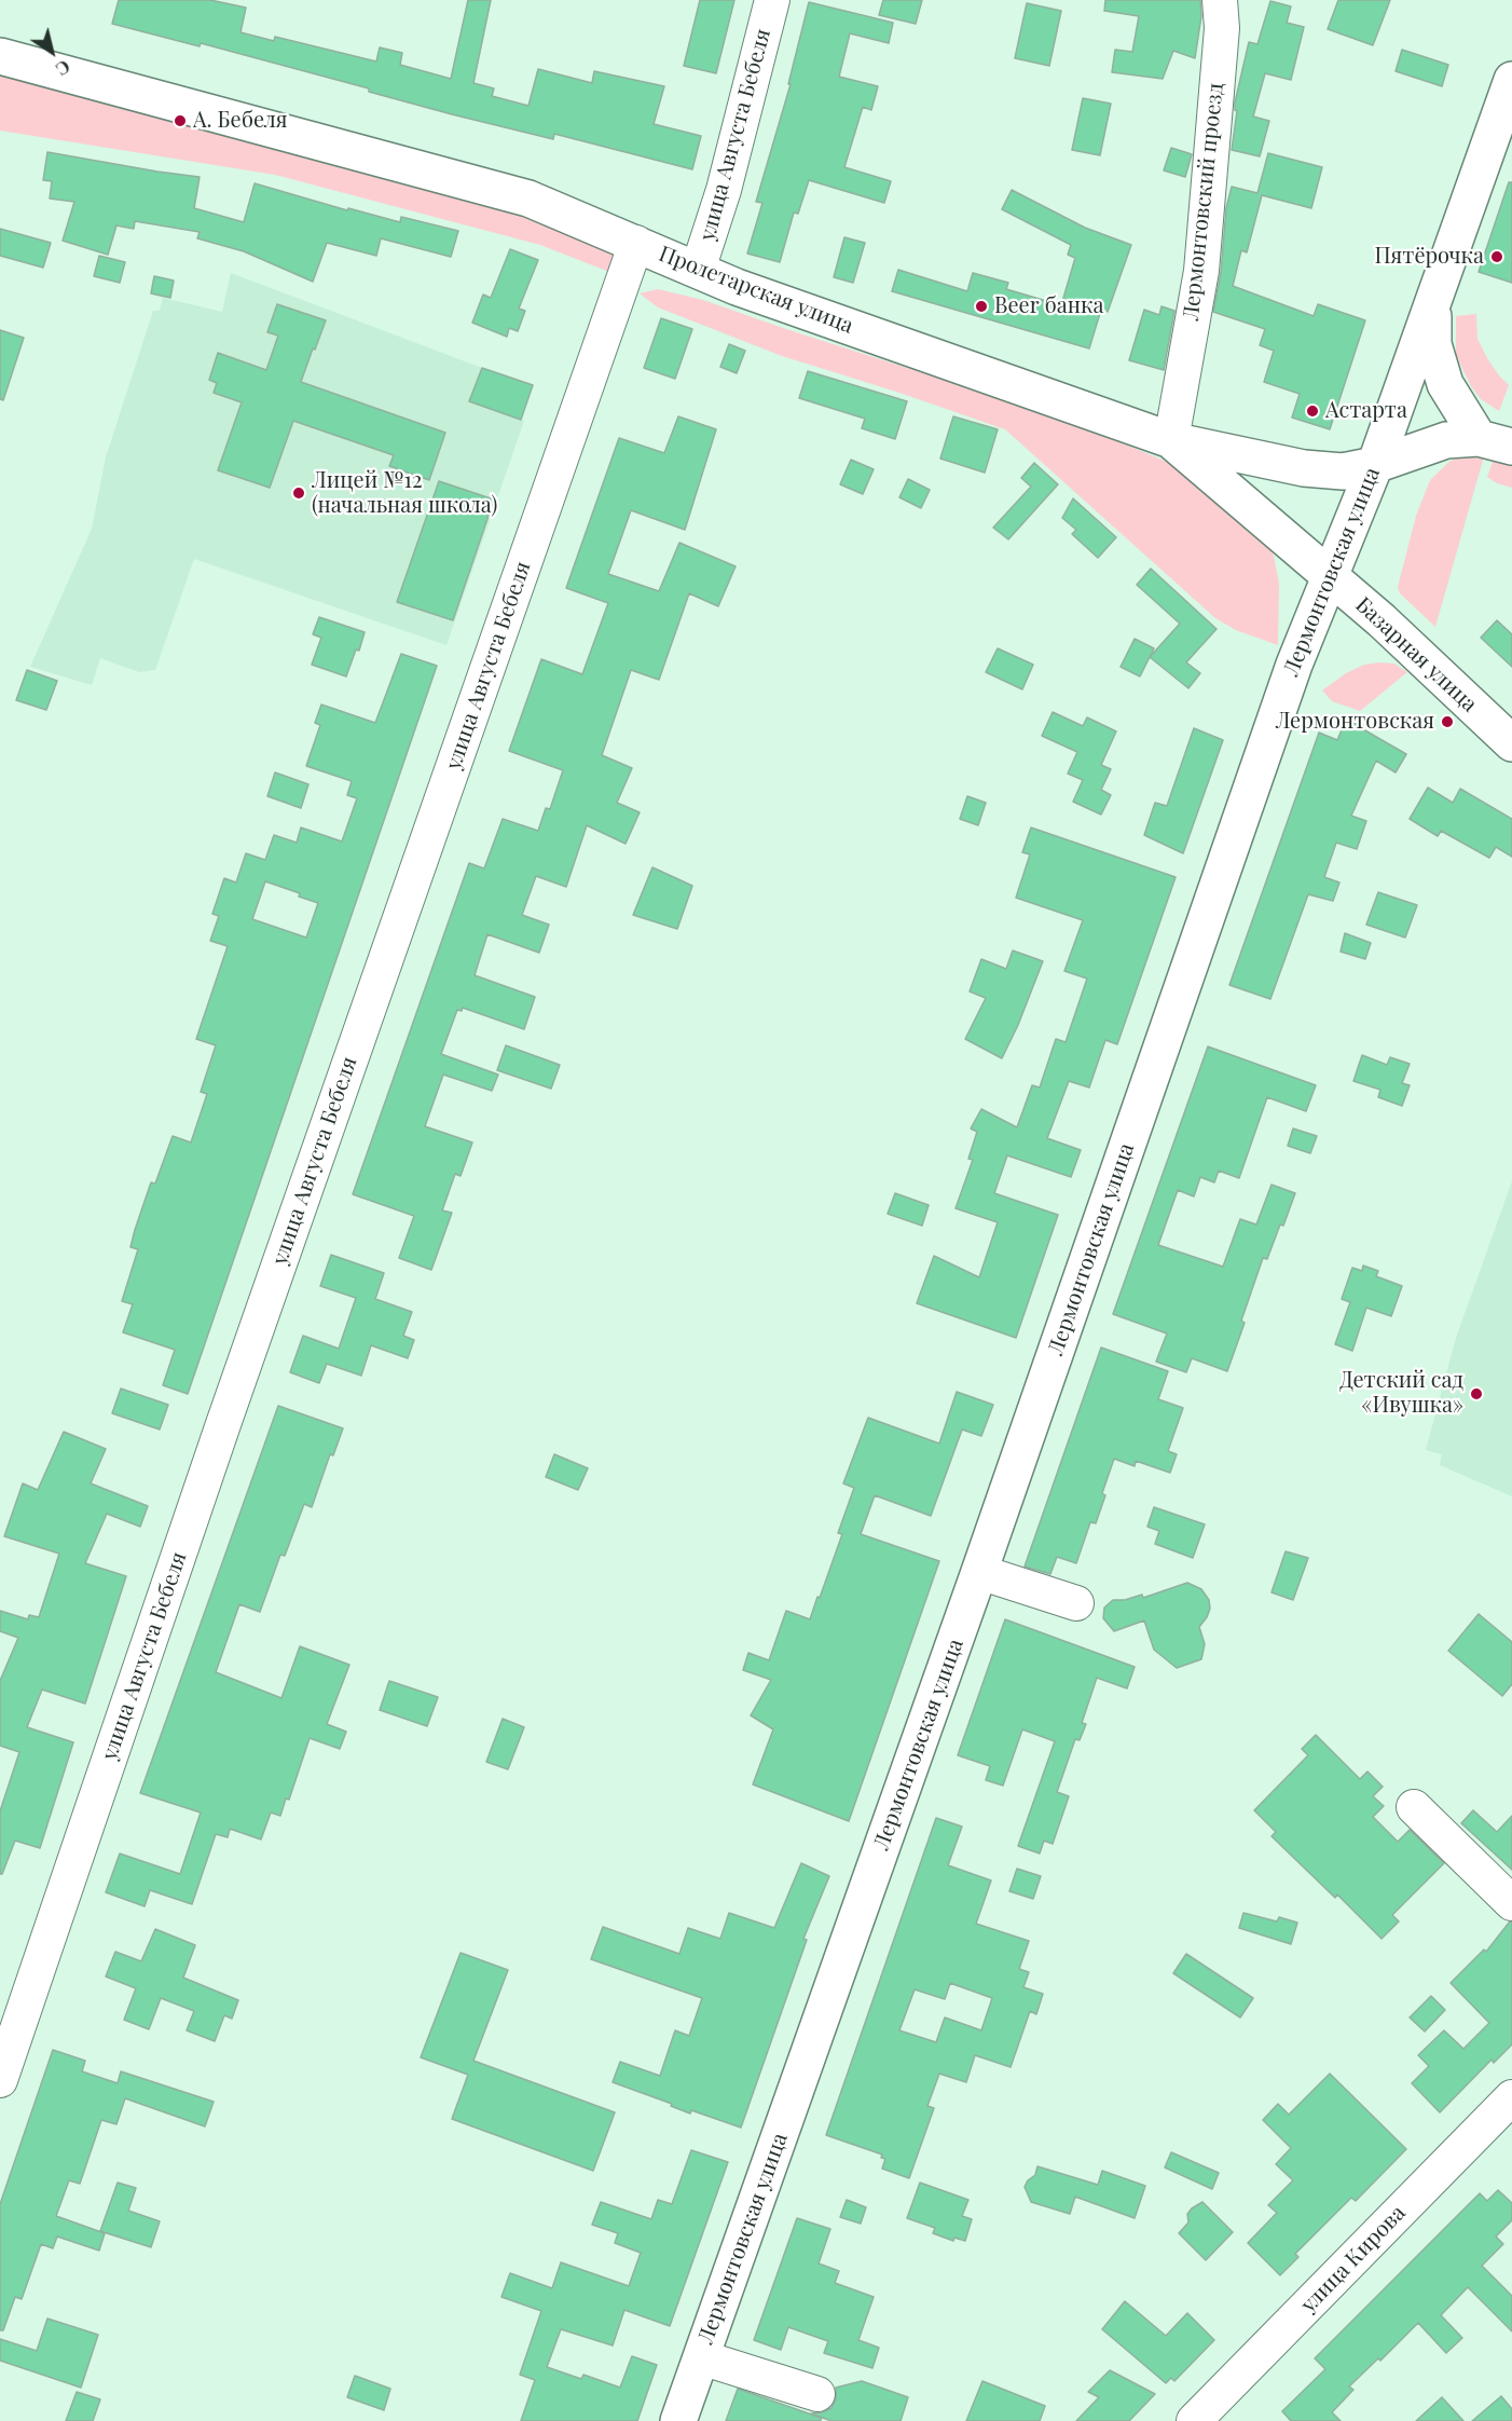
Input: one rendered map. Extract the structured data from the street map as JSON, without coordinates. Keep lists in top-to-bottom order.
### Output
{
  "streets": {
    "main road": ["Пролетарская улица", "Лермонтовская улица", "Базарная улица"],
    "street": ["улица Августа Бебеля", "Лермонтовский проезд", "улица Кирова"]
  },
  "crossings": [
    ["улица Августа Бебеля", "Пролетарская улица"],
    ["Лермонтовский проезд", "Пролетарская улица"],
    ["Лермонтовский проезд", "Базарная улица"],
    ["Пролетарская улица", "Лермонтовская улица"],
    ["Пролетарская улица", "Базарная улица"],
    ["Лермонтовская улица", "Базарная улица"]
  ],
  "places": [
    "А. Бебеля",
    "Пятёрочка",
    "Beer банка",
    "Астарта",
    "Лицей №12 (начальная школа)",
    "Лермонтовская",
    "Детский сад «Ивушка»"
  ],
  "north": "bottom right"
}
